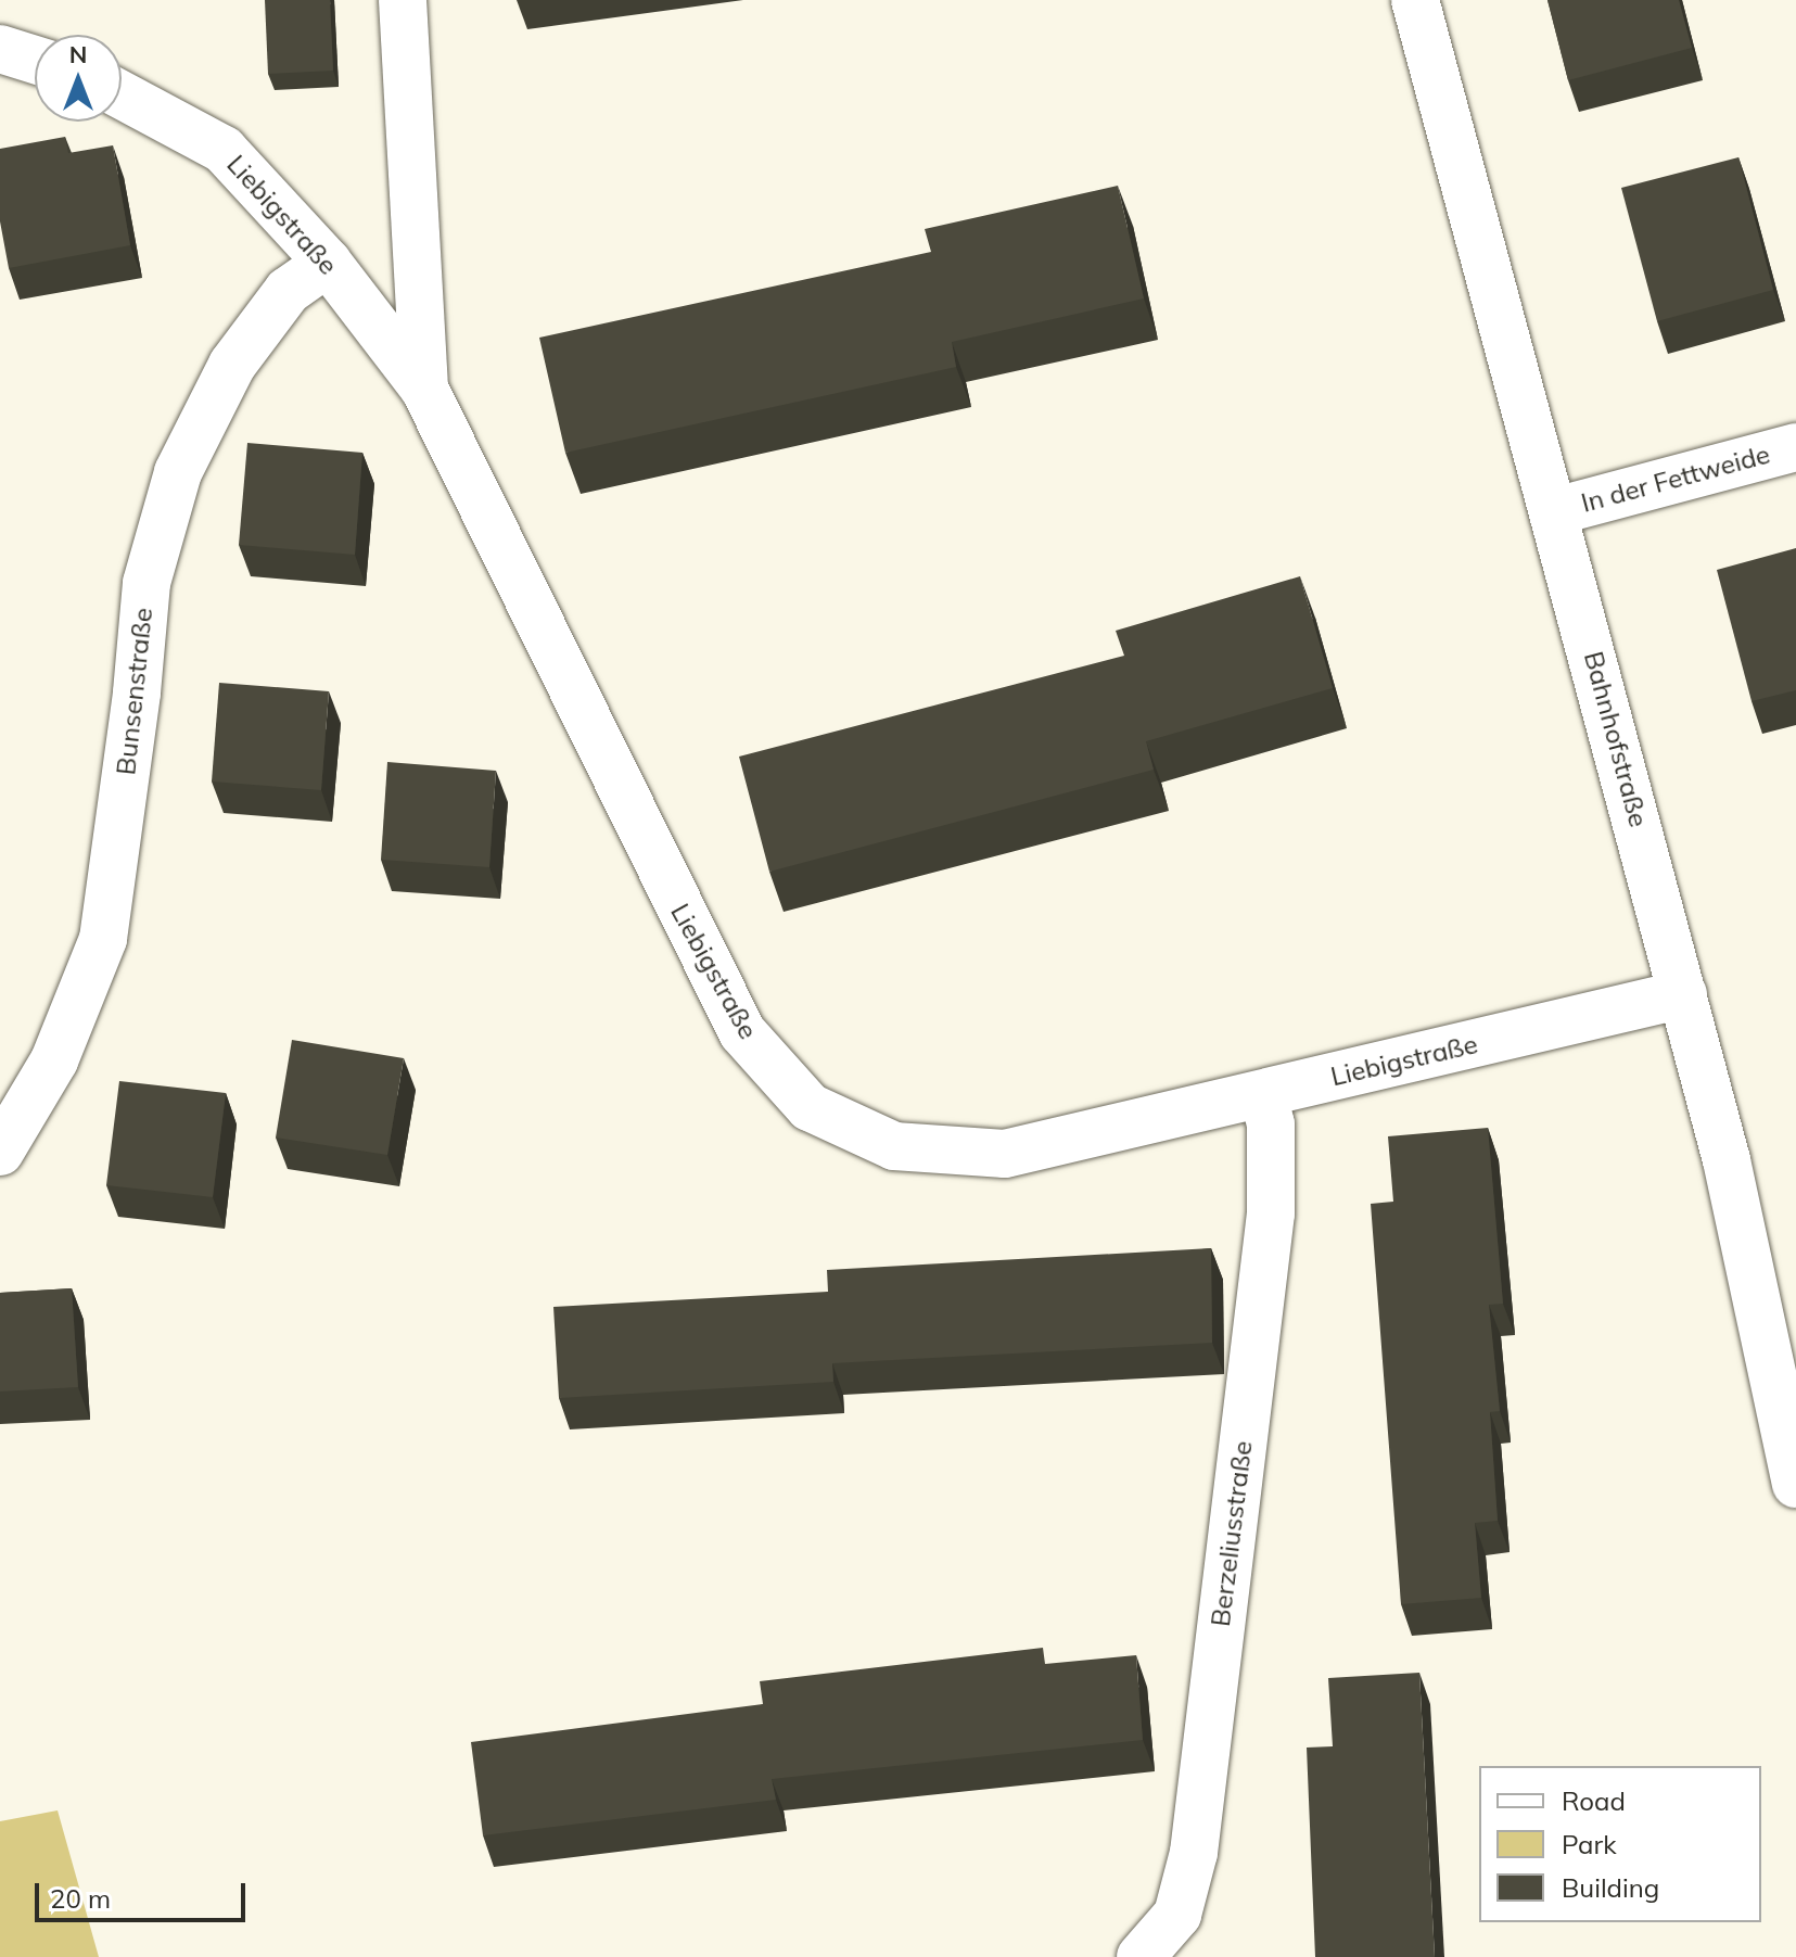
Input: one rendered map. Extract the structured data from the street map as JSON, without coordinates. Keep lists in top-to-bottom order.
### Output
{
  "streets": {
    "street": [
      "Liebigstraße",
      "In der Fettweide",
      "Bunsenstraße",
      "Bahnhofstraße",
      "Berzeliusstraße"
    ]
  },
  "crossings": [
    ["Liebigstraße", "Bunsenstraße"],
    ["Liebigstraße", "Bahnhofstraße"],
    ["Liebigstraße", "Berzeliusstraße"],
    ["In der Fettweide", "Bahnhofstraße"]
  ],
  "legend": ["Road", "Park", "Building"],
  "scale_bar": "20 m",
  "north": "top"
}
